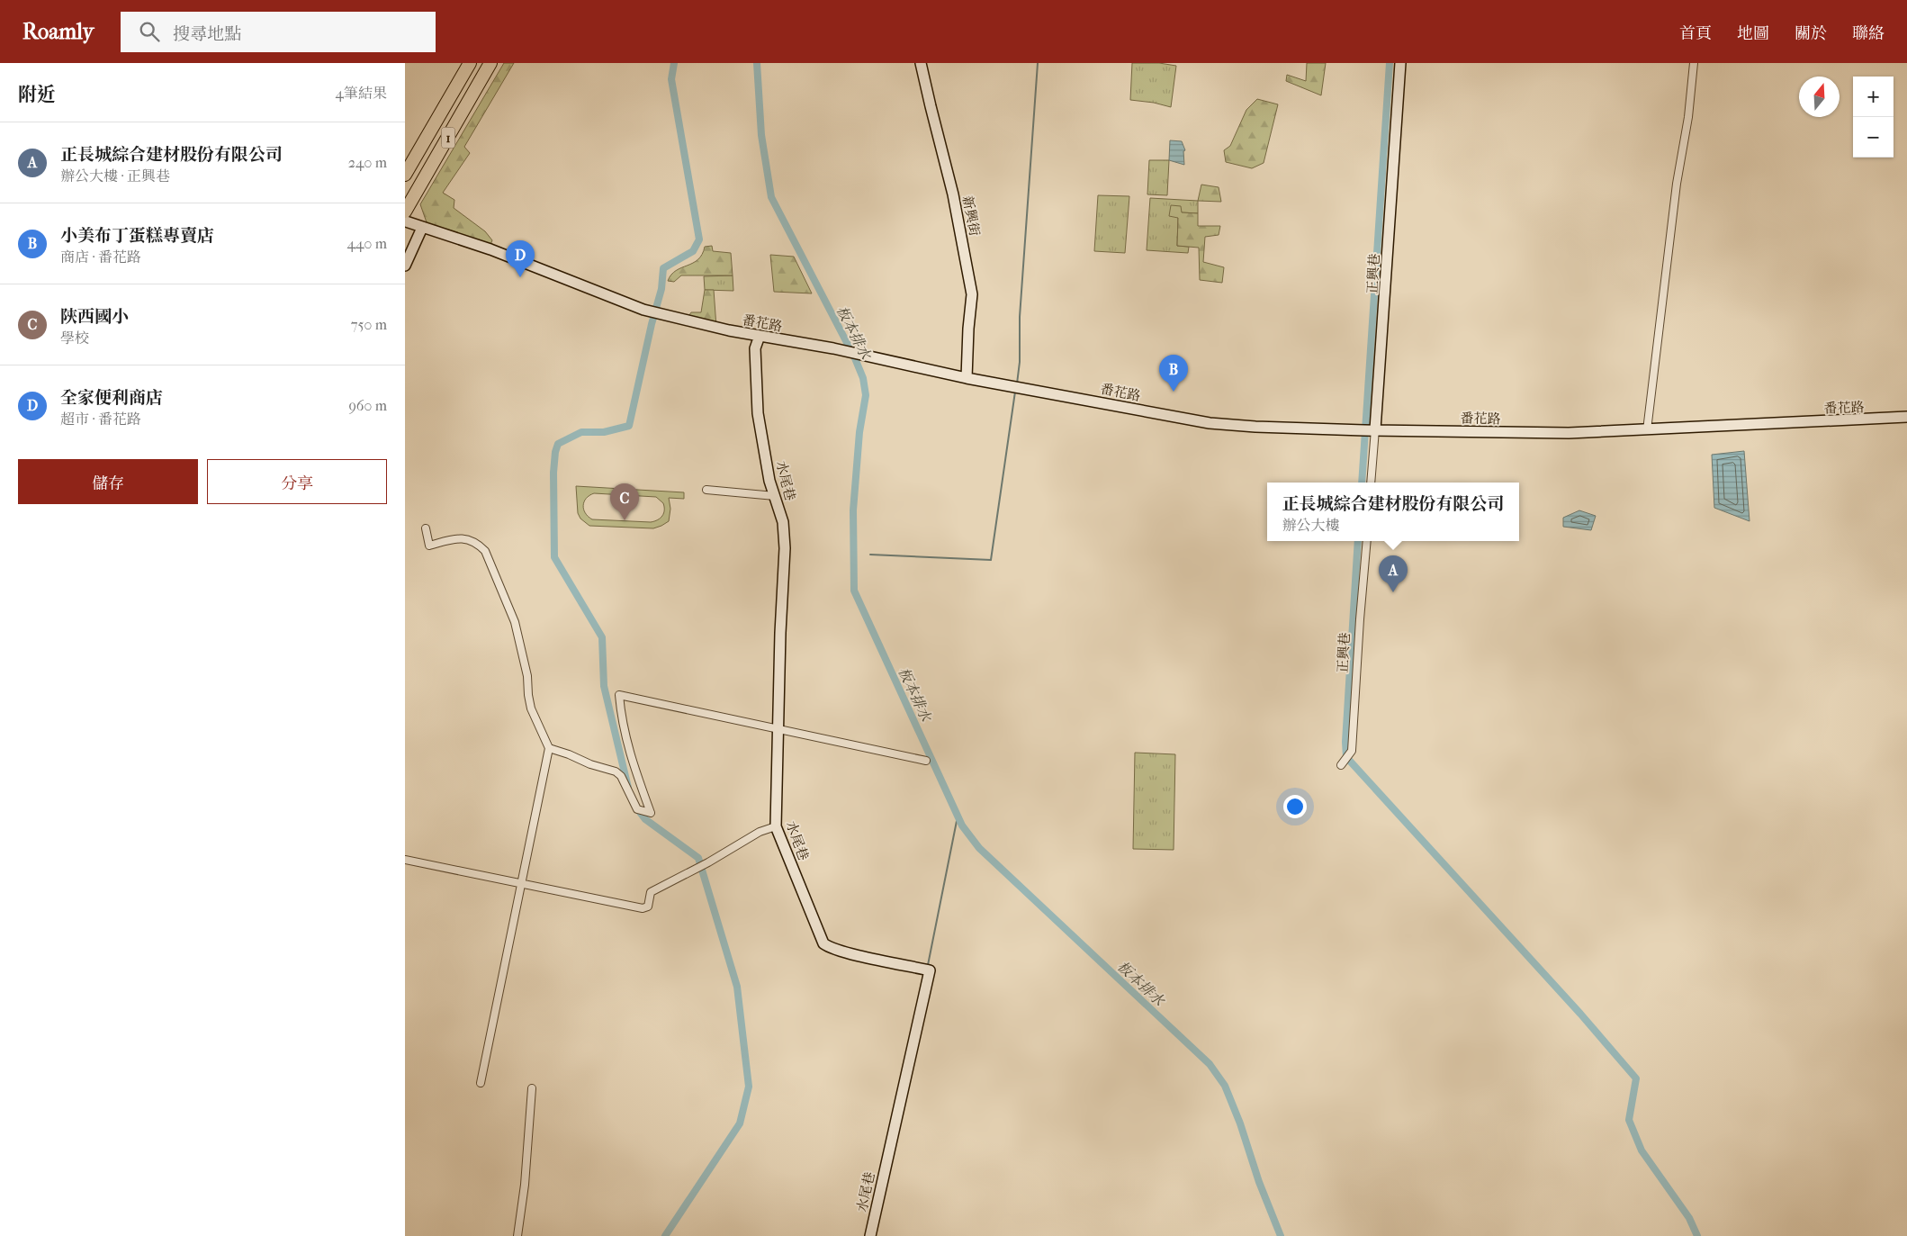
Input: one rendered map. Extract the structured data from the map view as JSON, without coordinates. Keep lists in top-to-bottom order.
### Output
{
  "streets": {
    "highway": ["1"],
    "street": [
      "新興街",
      "正興巷",
      "番花路",
      "水尾巷"
    ]
  },
  "crossings": [
    ["1", "番花路"],
    ["新興街", "番花路"],
    ["正興巷", "番花路"],
    ["番花路", "水尾巷"]
  ],
  "water": ["板本排水"],
  "north": "top",
  "page": {
    "header": "Roamly",
    "search": "搜尋地點",
    "nav": [
      "首頁",
      "地圖",
      "關於",
      "聯絡"
    ],
    "heading": ["附近", "4筆結果"],
    "map_buttons": ["+", "−"],
    "list": [
      {
        "mark": "A",
        "name": "正長城綜合建材股份有限公司",
        "note": "辦公大樓 · 正興巷",
        "value": "240 m"
      },
      {
        "mark": "B",
        "name": "小美布丁蛋糕專賣店",
        "note": "商店 · 番花路",
        "value": "440 m"
      },
      {
        "mark": "C",
        "name": "陝西國小",
        "note": "學校",
        "value": "750 m"
      },
      {
        "mark": "D",
        "name": "全家便利商店",
        "note": "超市 · 番花路",
        "value": "960 m"
      }
    ],
    "pins": [
      "D",
      "B",
      "C",
      "A"
    ],
    "buttons": ["儲存", "分享"],
    "popup": ["正長城綜合建材股份有限公司", "辦公大樓"]
  }
}
